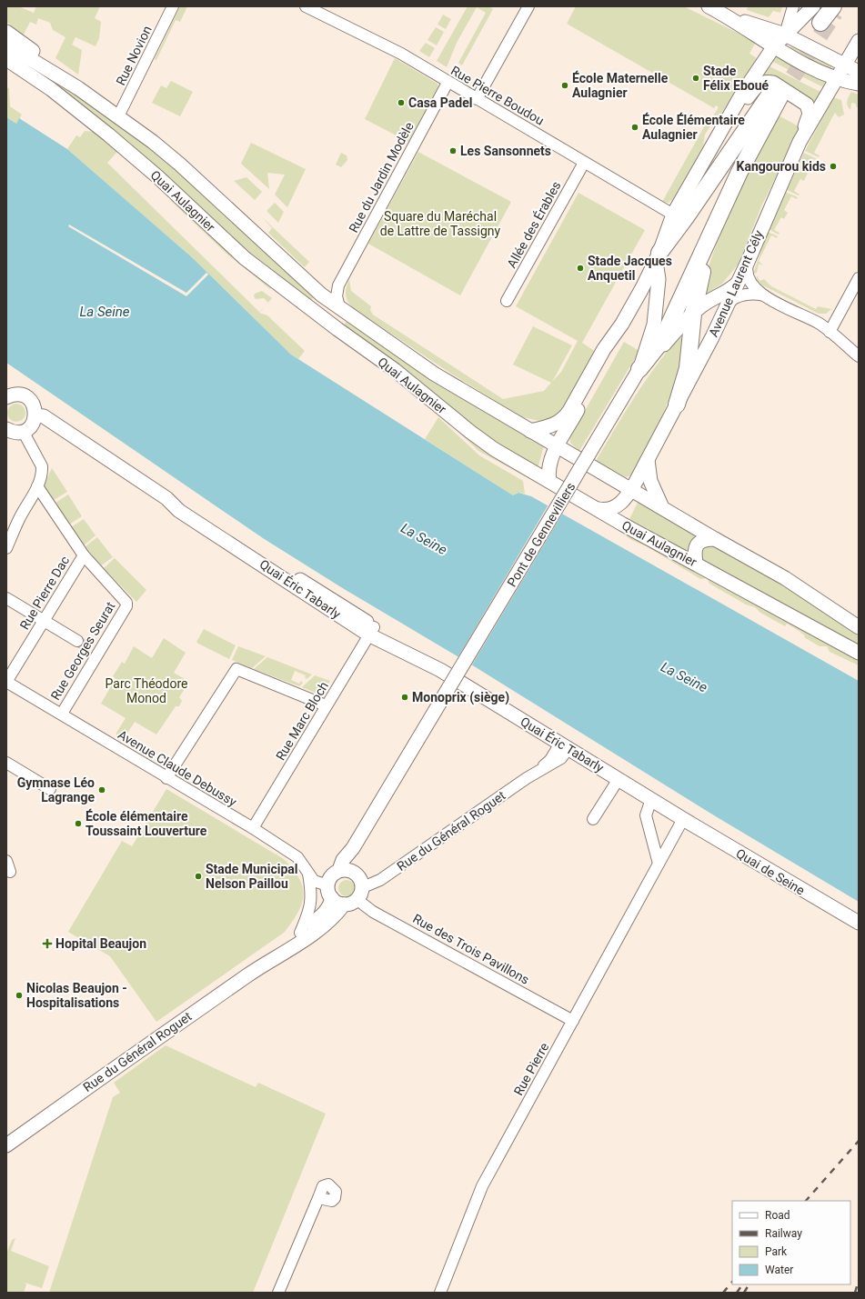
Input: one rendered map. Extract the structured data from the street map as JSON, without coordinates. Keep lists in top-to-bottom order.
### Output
{
  "streets": {
    "main road": [
      "Quai Aulagnier",
      "Avenue Laurent Cély",
      "Pont de Gennevilliers",
      "Quai Éric Tabarly",
      "Rue du Général Roguet",
      "Quai de Seine"
    ],
    "street": [
      "Rue Novion",
      "Rue Pierre Boudou",
      "Rue du Jardin Modèle",
      "Allée des Érables",
      "Rue Pierre Dac",
      "Rue Georges Seurat",
      "Rue Marc Bloch",
      "Avenue Claude Debussy",
      "Rue des Trois Pavillons",
      "Rue Pierre"
    ]
  },
  "crossings": [
    ["Rue Novion", "Quai Aulagnier"],
    ["Rue Pierre Boudou", "Rue du Jardin Modèle"],
    ["Rue Pierre Boudou", "Allée des Érables"],
    ["Rue du Jardin Modèle", "Quai Aulagnier"],
    ["Quai Aulagnier", "Avenue Laurent Cély"],
    ["Pont de Gennevilliers", "Avenue Claude Debussy"],
    ["Pont de Gennevilliers", "Rue du Général Roguet"],
    ["Pont de Gennevilliers", "Rue des Trois Pavillons"],
    ["Quai Éric Tabarly", "Rue Marc Bloch"],
    ["Quai Éric Tabarly", "Rue du Général Roguet"],
    ["Quai Éric Tabarly", "Quai de Seine"],
    ["Quai Éric Tabarly", "Rue Pierre"],
    ["Rue Pierre Dac", "Rue Georges Seurat"],
    ["Rue Pierre Dac", "Avenue Claude Debussy"],
    ["Rue Georges Seurat", "Avenue Claude Debussy"],
    ["Rue Marc Bloch", "Avenue Claude Debussy"],
    ["Avenue Claude Debussy", "Rue du Général Roguet"],
    ["Avenue Claude Debussy", "Rue des Trois Pavillons"],
    ["Rue du Général Roguet", "Rue des Trois Pavillons"],
    ["Quai de Seine", "Rue Pierre"],
    ["Rue des Trois Pavillons", "Rue Pierre"]
  ],
  "water": ["La Seine"],
  "parks": ["Square du Maréchal de Lattre de Tassigny", "Parc Théodore Monod"],
  "places": {
    "other": [
      "Stade Félix Eboué",
      "École Maternelle Aulagnier",
      "Casa Padel",
      "École Élémentaire Aulagnier",
      "Les Sansonnets",
      "Kangourou kids",
      "Stade Jacques Anquetil",
      "Monoprix (siège)",
      "Gymnase Léo Lagrange",
      "École élémentaire Toussaint Louverture",
      "Stade Municipal Nelson Paillou",
      "Nicolas Beaujon - Hospitalisations"
    ],
    "health": ["Hopital Beaujon"]
  },
  "legend": [
    "Road",
    "Railway",
    "Park",
    "Water"
  ]
}
